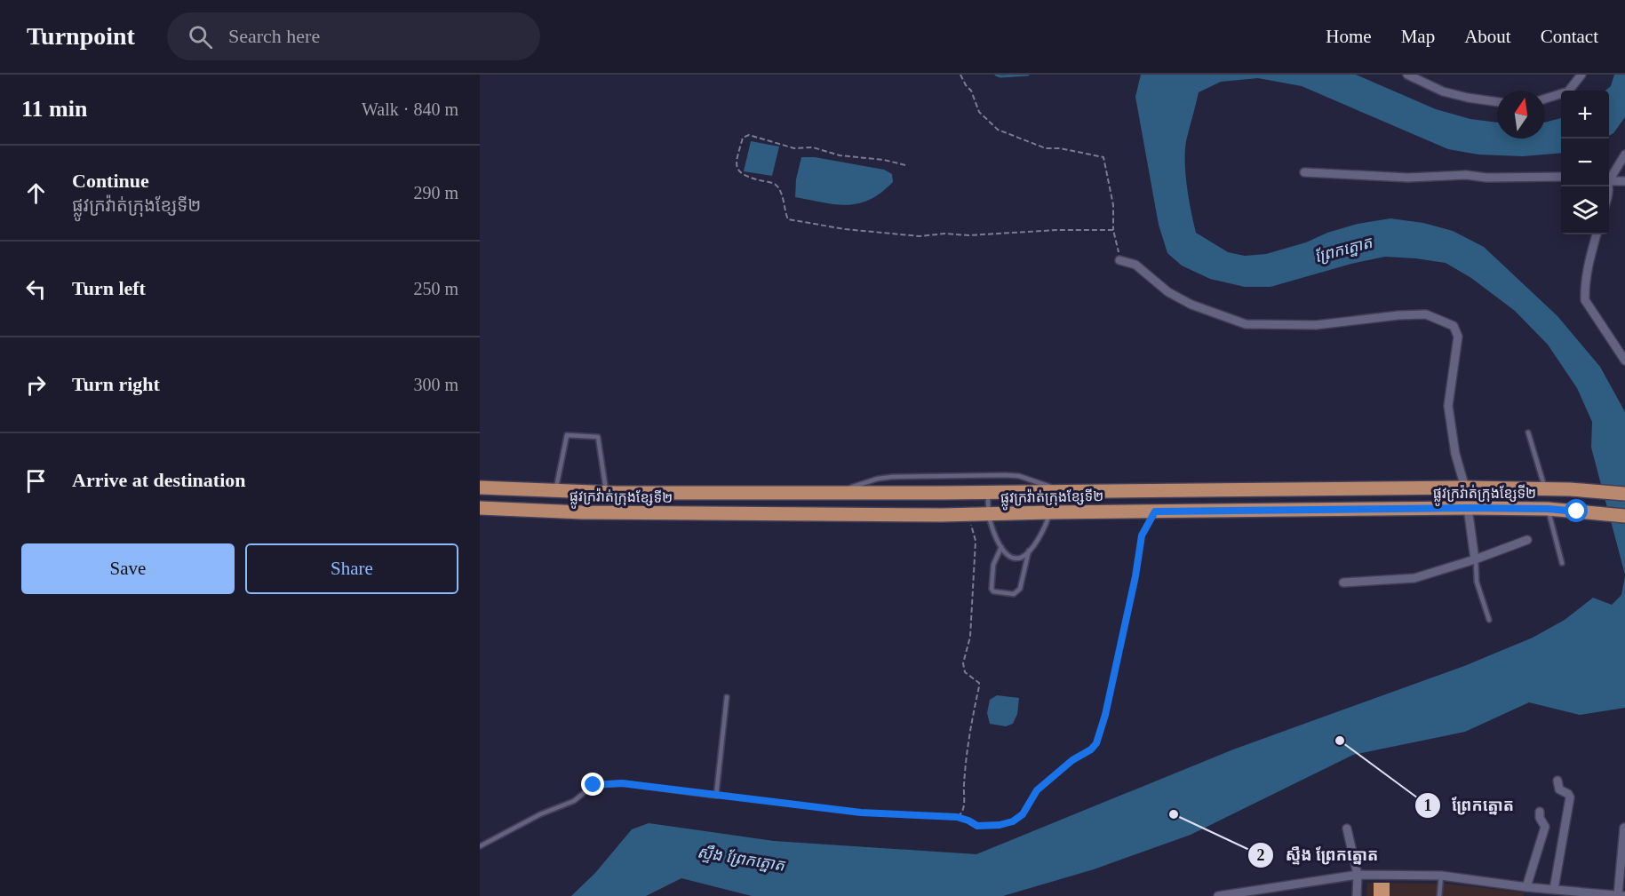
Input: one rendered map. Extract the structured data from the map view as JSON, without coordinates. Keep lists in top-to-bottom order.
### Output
{
  "streets": {
    "main road": ["ផ្លូវក្រវ៉ាត់ក្រុងខ្សែទី២"]
  },
  "water": ["ព្រែកត្នោត", "ស្ទឹង ព្រែកត្នោត"],
  "places": ["ព្រែកត្នោត", "ស្ទឹង ព្រែកត្នោត"],
  "north": "top",
  "page": {
    "header": "Turnpoint",
    "search": "Search here",
    "nav": [
      "Home",
      "Map",
      "About",
      "Contact"
    ],
    "heading": ["11 min", "Walk · 840 m"],
    "map_buttons": ["+", "−"],
    "list": [
      ["Continue", "ផ្លូវក្រវ៉ាត់ក្រុងខ្សែទី២", "290 m"],
      ["Turn left", "250 m"],
      ["Turn right", "300 m"],
      "Arrive at destination"
    ],
    "buttons": ["Save", "Share"]
  }
}
